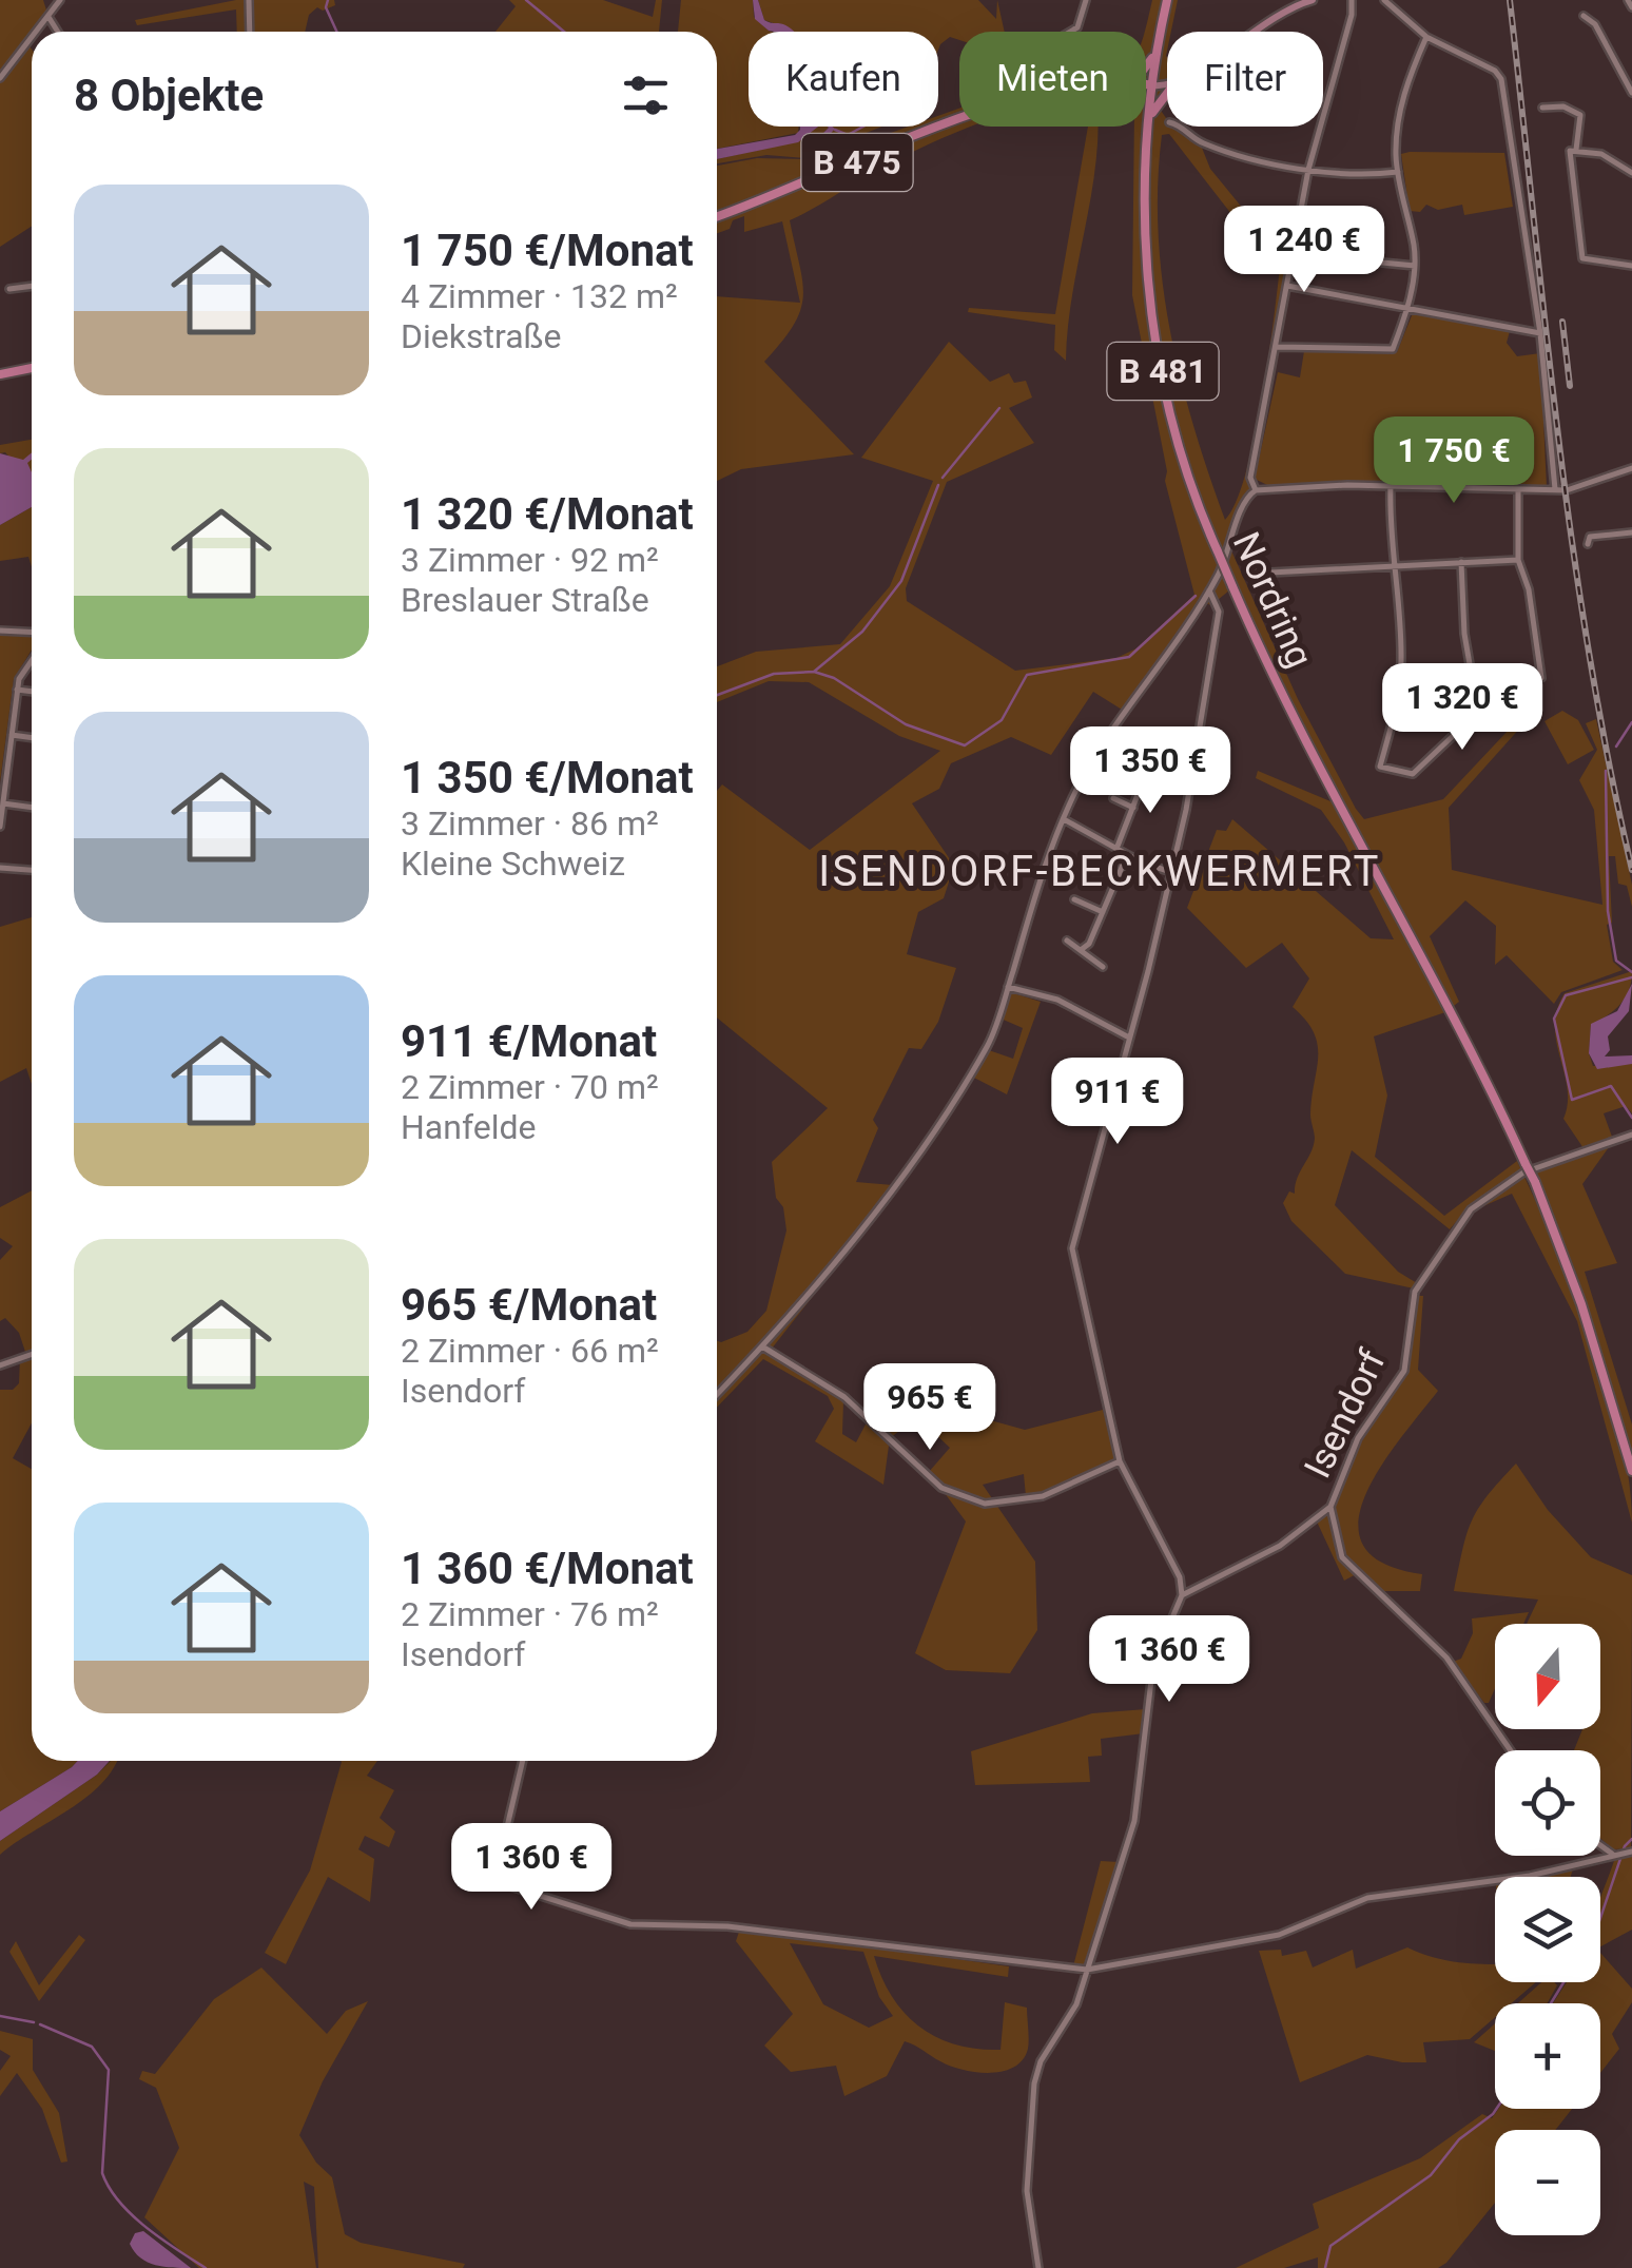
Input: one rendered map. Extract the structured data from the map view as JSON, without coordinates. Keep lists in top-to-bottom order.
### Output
{
  "streets": {
    "main road": ["B 475", "B 481", "Nordring"],
    "street": ["Isendorf"]
  },
  "crossings": [
    ["B 475", "Nordring"]
  ],
  "districts": ["ISENDORF-BECKWERMERT"],
  "north": "bottom",
  "page": {
    "chip": ["Kaufen", "Mieten", "Filter"],
    "heading": "8 Objekte",
    "list": [
      {
        "name": "1 750 €/Monat",
        "note": "4 Zimmer · 132 m² · Diekstraße"
      },
      {
        "name": "1 320 €/Monat",
        "note": "3 Zimmer · 92 m² · Breslauer Straße"
      },
      {
        "name": "1 350 €/Monat",
        "note": "3 Zimmer · 86 m² · Kleine Schweiz"
      },
      {
        "name": "911 €/Monat",
        "note": "2 Zimmer · 70 m² · Hanfelde"
      },
      {
        "name": "965 €/Monat",
        "note": "2 Zimmer · 66 m² · Isendorf"
      },
      {
        "name": "1 360 €/Monat",
        "note": "2 Zimmer · 76 m² · Isendorf"
      }
    ],
    "price": [
      "1 240 €",
      "1 750 €",
      "1 320 €",
      "1 350 €",
      "911 €",
      "965 €",
      "1 360 €",
      "1 360 €"
    ],
    "map_buttons": ["+", "−"]
  }
}
